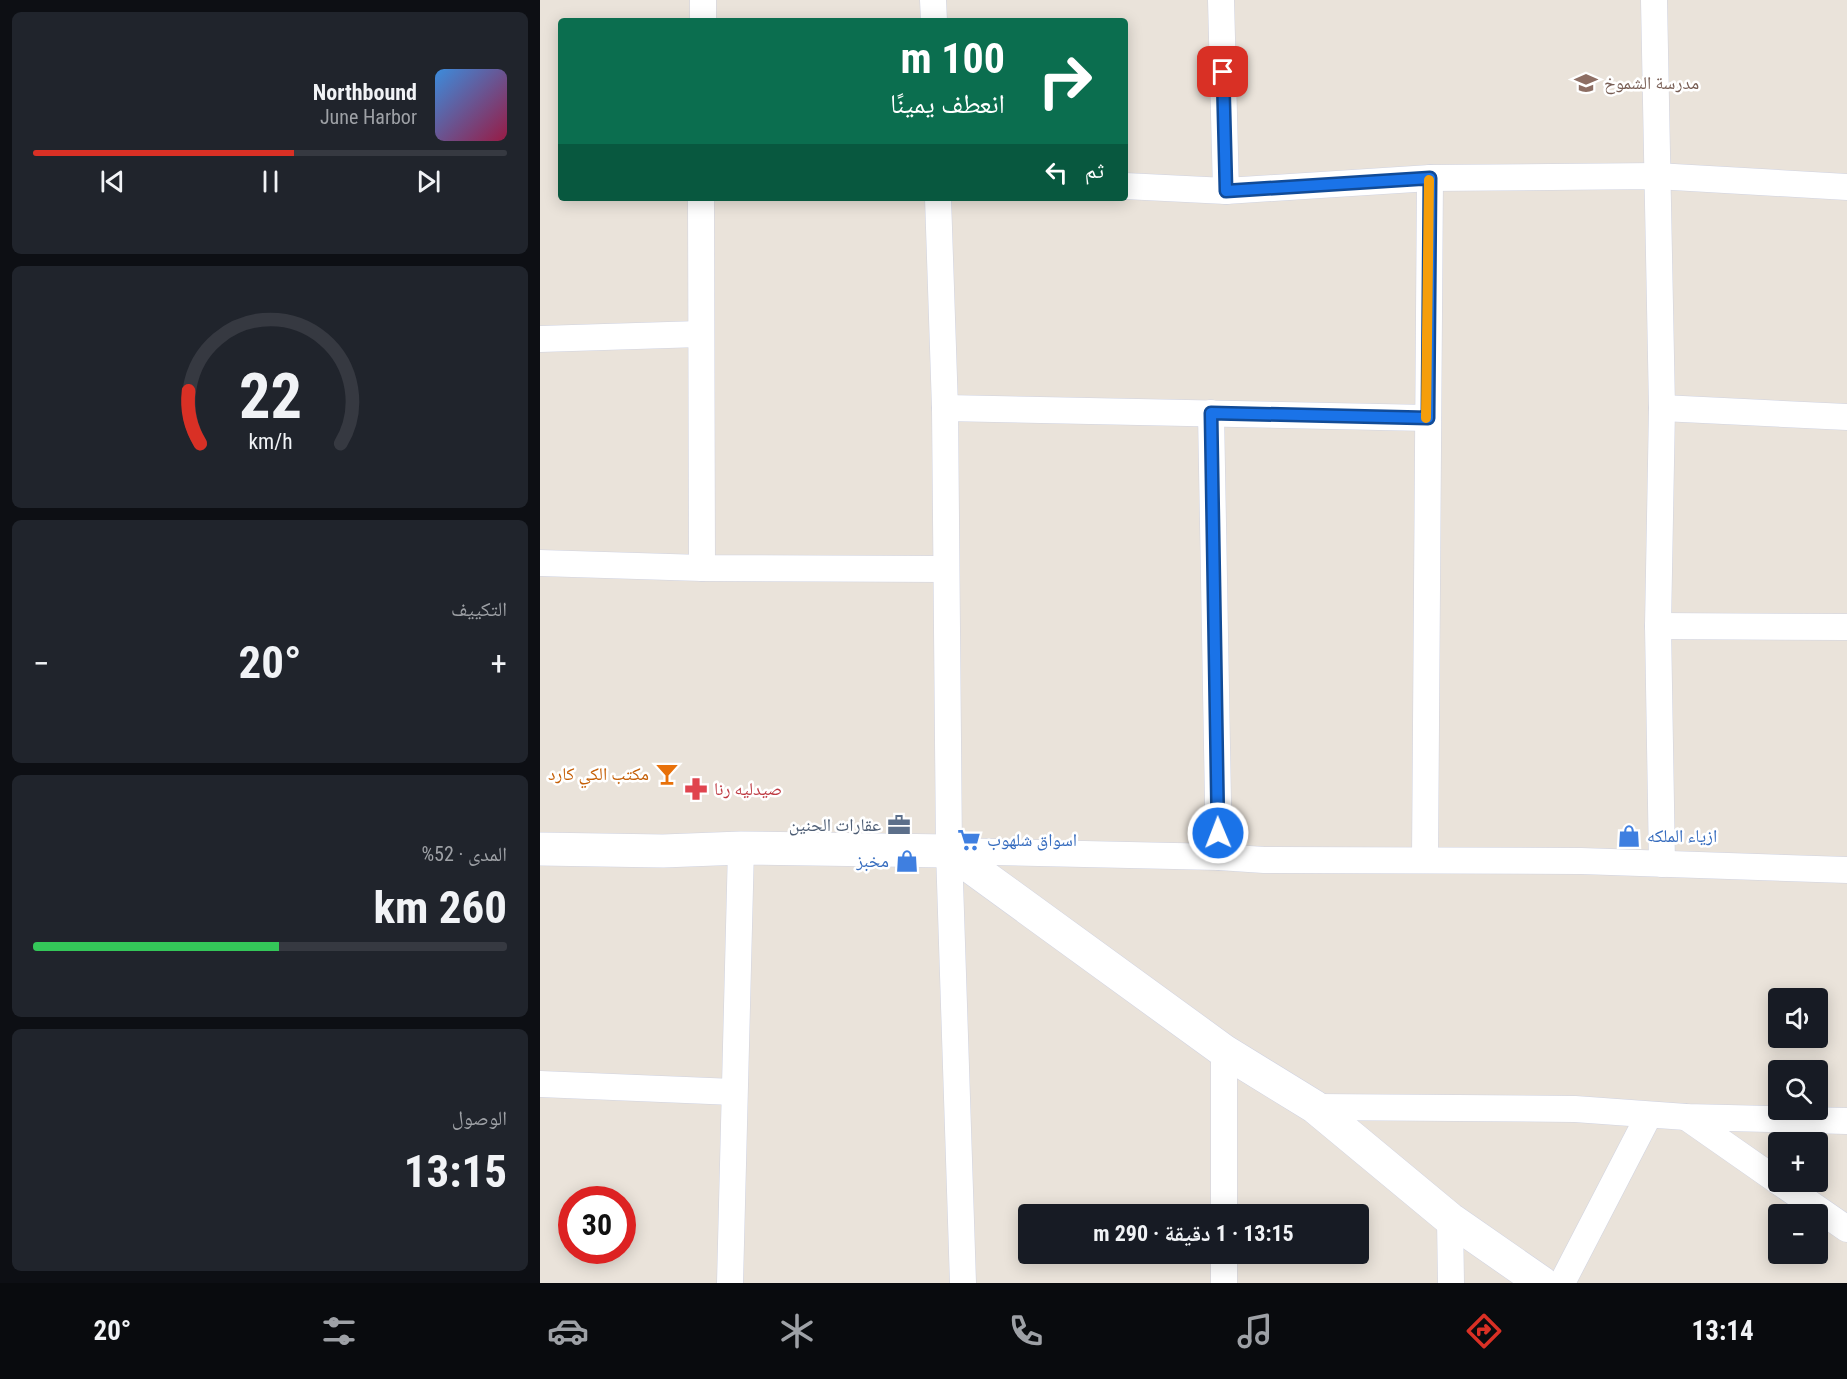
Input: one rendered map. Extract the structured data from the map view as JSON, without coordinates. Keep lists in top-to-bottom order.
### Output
{
  "places": {
    "school or university": ["مدرسة الشموخ"],
    "bar": ["مكتب الكي كارد"],
    "pharmacy": ["صيدليه رنا"],
    "office": ["عقارات الحنين"],
    "shop": ["ازياء الملكه", "مخبز"],
    "supermarket": ["اسواق شلهوب"]
  },
  "page": {
    "turn": ["100 m", "انعطف يمينًا"],
    "song": ["Northbound", "June Harbor"],
    "then": "ثم",
    "tile": [
      "التكييف",
      ["المدى · 52%", "260 km"],
      ["الوصول", "13:15"]
    ],
    "heat": ["−", "20°", "+"],
    "map_buttons": ["+", "−"],
    "limit": "30",
    "trip": "13:15 · 1 دقيقة · 290 m",
    "tabs": ["13:14", "20°"],
    "gauge": ["22", "km/h"]
  }
}
